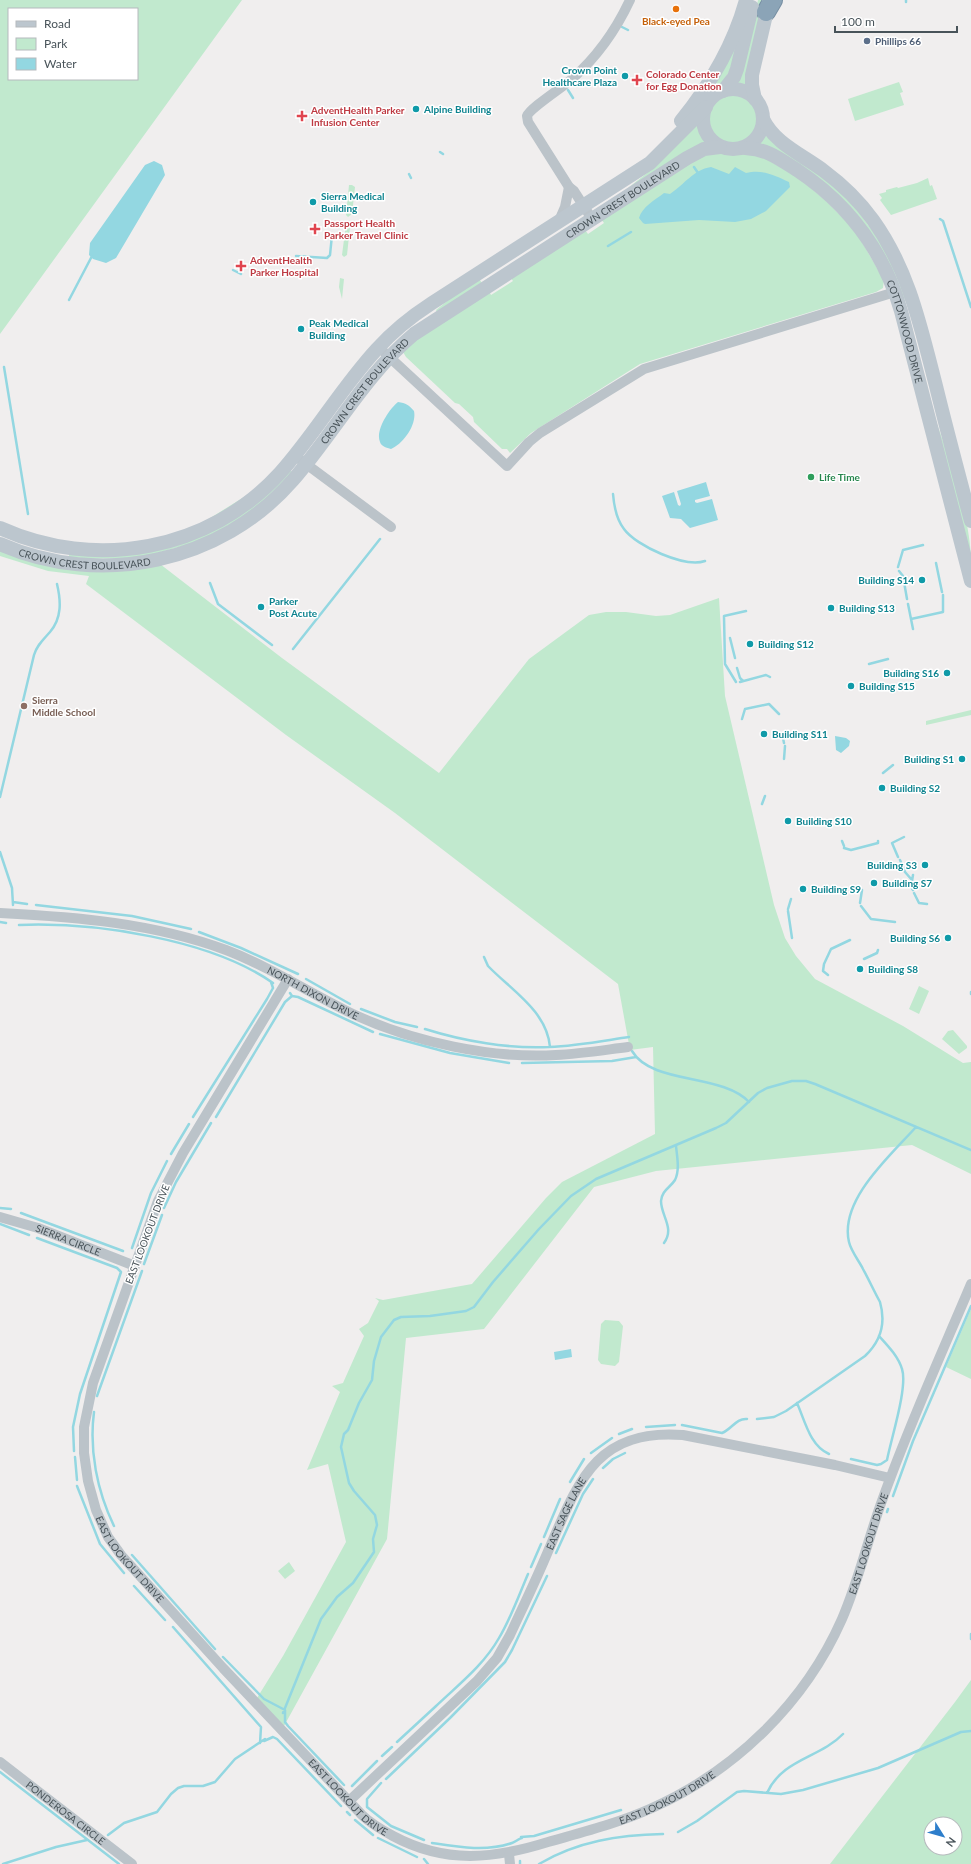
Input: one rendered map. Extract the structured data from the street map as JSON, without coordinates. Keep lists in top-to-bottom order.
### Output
{
  "streets": {
    "main road": ["CROWN CREST BOULEVARD", "COTTONWOOD DRIVE"],
    "street": [
      "NORTH DIXON DRIVE",
      "EAST LOOKOUT DRIVE",
      "SIERRA CIRCLE",
      "EAST SAGE LANE",
      "PONDEROSA CIRCLE"
    ]
  },
  "crossings": [
    ["CROWN CREST BOULEVARD", "COTTONWOOD DRIVE"],
    ["NORTH DIXON DRIVE", "EAST LOOKOUT DRIVE"],
    ["EAST LOOKOUT DRIVE", "SIERRA CIRCLE"],
    ["EAST LOOKOUT DRIVE", "EAST SAGE LANE"]
  ],
  "places": {
    "other": [
      "Black-eyed Pea",
      "Phillips 66",
      "Crown Point Healthcare Plaza",
      "Alpine Building",
      "Sierra Medical Building",
      "Peak Medical Building",
      "Life Time",
      "Building S14",
      "Parker Post Acute",
      "Building S13",
      "Building S12",
      "Building S16",
      "Building S15",
      "Sierra Middle School",
      "Building S11",
      "Building S1",
      "Building S2",
      "Building S10",
      "Building S3",
      "Building S7",
      "Building S9",
      "Building S6",
      "Building S8"
    ],
    "health": [
      "Colorado Center for Egg Donation",
      "AdventHealth Parker Infusion Center",
      "Passport Health Parker Travel Clinic",
      "AdventHealth Parker Hospital"
    ]
  },
  "legend": ["Road", "Park", "Water"],
  "scale_bar": "100 m",
  "north": "bottom right"
}
